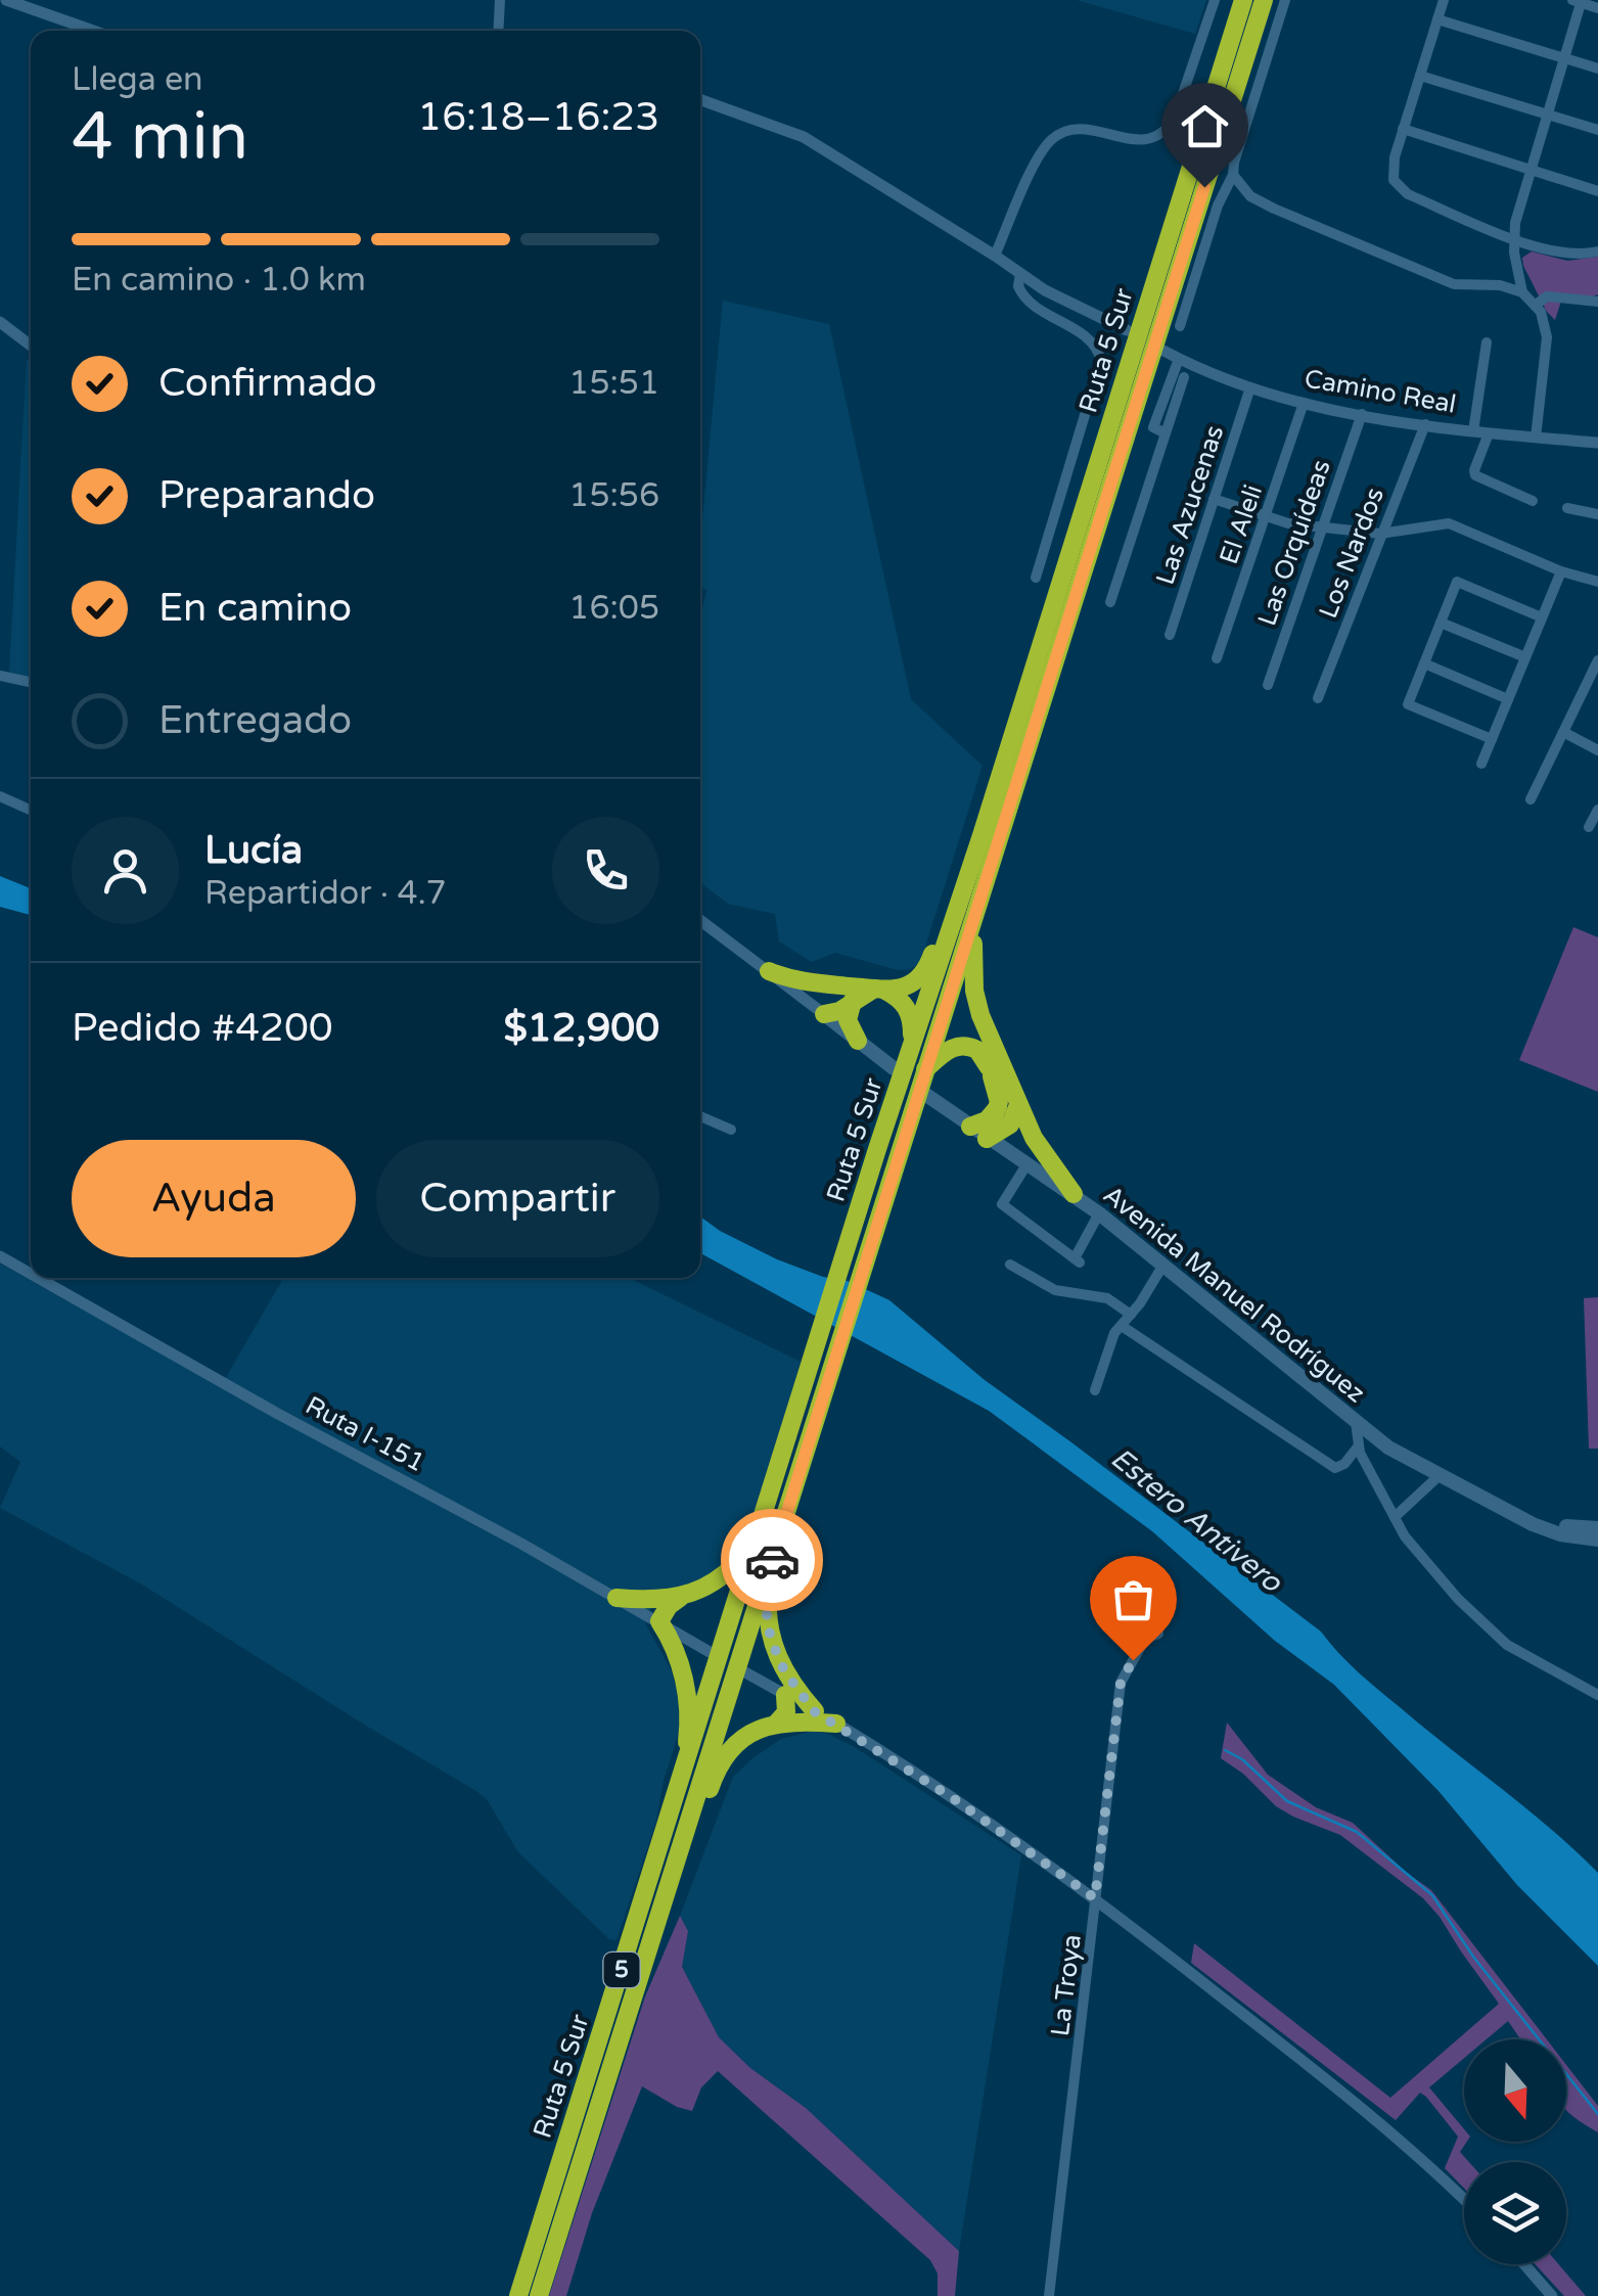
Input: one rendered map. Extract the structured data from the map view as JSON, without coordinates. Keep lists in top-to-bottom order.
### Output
{
  "streets": {
    "highway": ["Ruta 5 Sur", "5"],
    "main road": ["Avenida Manuel Rodríguez"],
    "street": [
      "Camino Real",
      "Las Azucenas",
      "El Aleli",
      "Las Orquídeas",
      "Los Nardos",
      "Ruta I-151",
      "La Troya"
    ]
  },
  "crossings": [
    ["Camino Real", "Las Azucenas"],
    ["Camino Real", "El Aleli"],
    ["Camino Real", "Las Orquídeas"],
    ["Camino Real", "Los Nardos"]
  ],
  "water": ["Estero Antivero"],
  "north": "bottom",
  "page": {
    "heading": ["4 min", "Llega en", "16:18–16:23"],
    "panel": [
      "Lucía",
      "Repartidor · 4.7",
      "Pedido #4200",
      "$12,900"
    ],
    "bar": "En camino · 1.0 km",
    "list": [
      ["Confirmado", "15:51"],
      ["Preparando", "15:56"],
      ["En camino", "16:05"],
      "Entregado"
    ],
    "buttons": ["Ayuda", "Compartir"]
  }
}
